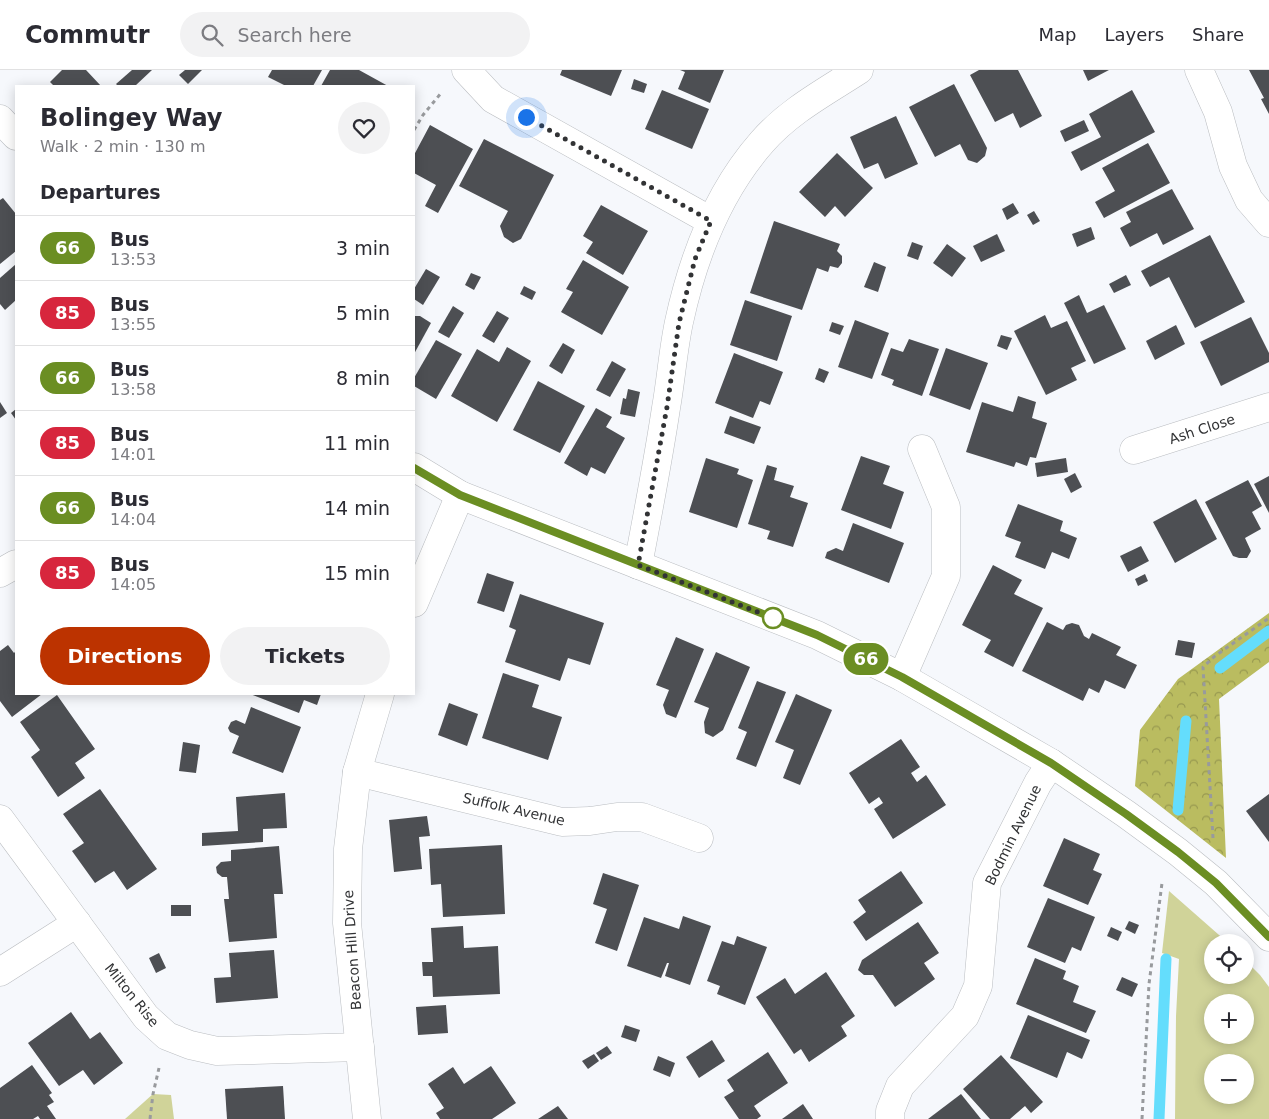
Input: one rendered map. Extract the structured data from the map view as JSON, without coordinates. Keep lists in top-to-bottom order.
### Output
{
  "streets": {
    "street": [
      "Ash Close",
      "Suffolk Avenue",
      "Bodmin Avenue",
      "Beacon Hill Drive",
      "Milton Rise"
    ]
  },
  "crossings": [
    ["Suffolk Avenue", "Beacon Hill Drive"],
    ["Beacon Hill Drive", "Milton Rise"]
  ],
  "lines": ["bus line 66"],
  "page": {
    "header": "Commutr",
    "search": "Search here",
    "nav": ["Map", "Layers", "Share"],
    "on_map": "66",
    "heading": [
      ["Bolingey Way", "Walk · 2 min · 130 m"],
      "Departures"
    ],
    "list": [
      {
        "mark": "66",
        "name": "Bus",
        "note": "13:53",
        "value": "3 min"
      },
      {
        "mark": "85",
        "name": "Bus",
        "note": "13:55",
        "value": "5 min"
      },
      {
        "mark": "66",
        "name": "Bus",
        "note": "13:58",
        "value": "8 min"
      },
      {
        "mark": "85",
        "name": "Bus",
        "note": "14:01",
        "value": "11 min"
      },
      {
        "mark": "66",
        "name": "Bus",
        "note": "14:04",
        "value": "14 min"
      },
      {
        "mark": "85",
        "name": "Bus",
        "note": "14:05",
        "value": "15 min"
      }
    ],
    "buttons": ["Directions", "Tickets"],
    "map_buttons": ["+", "−"]
  }
}
